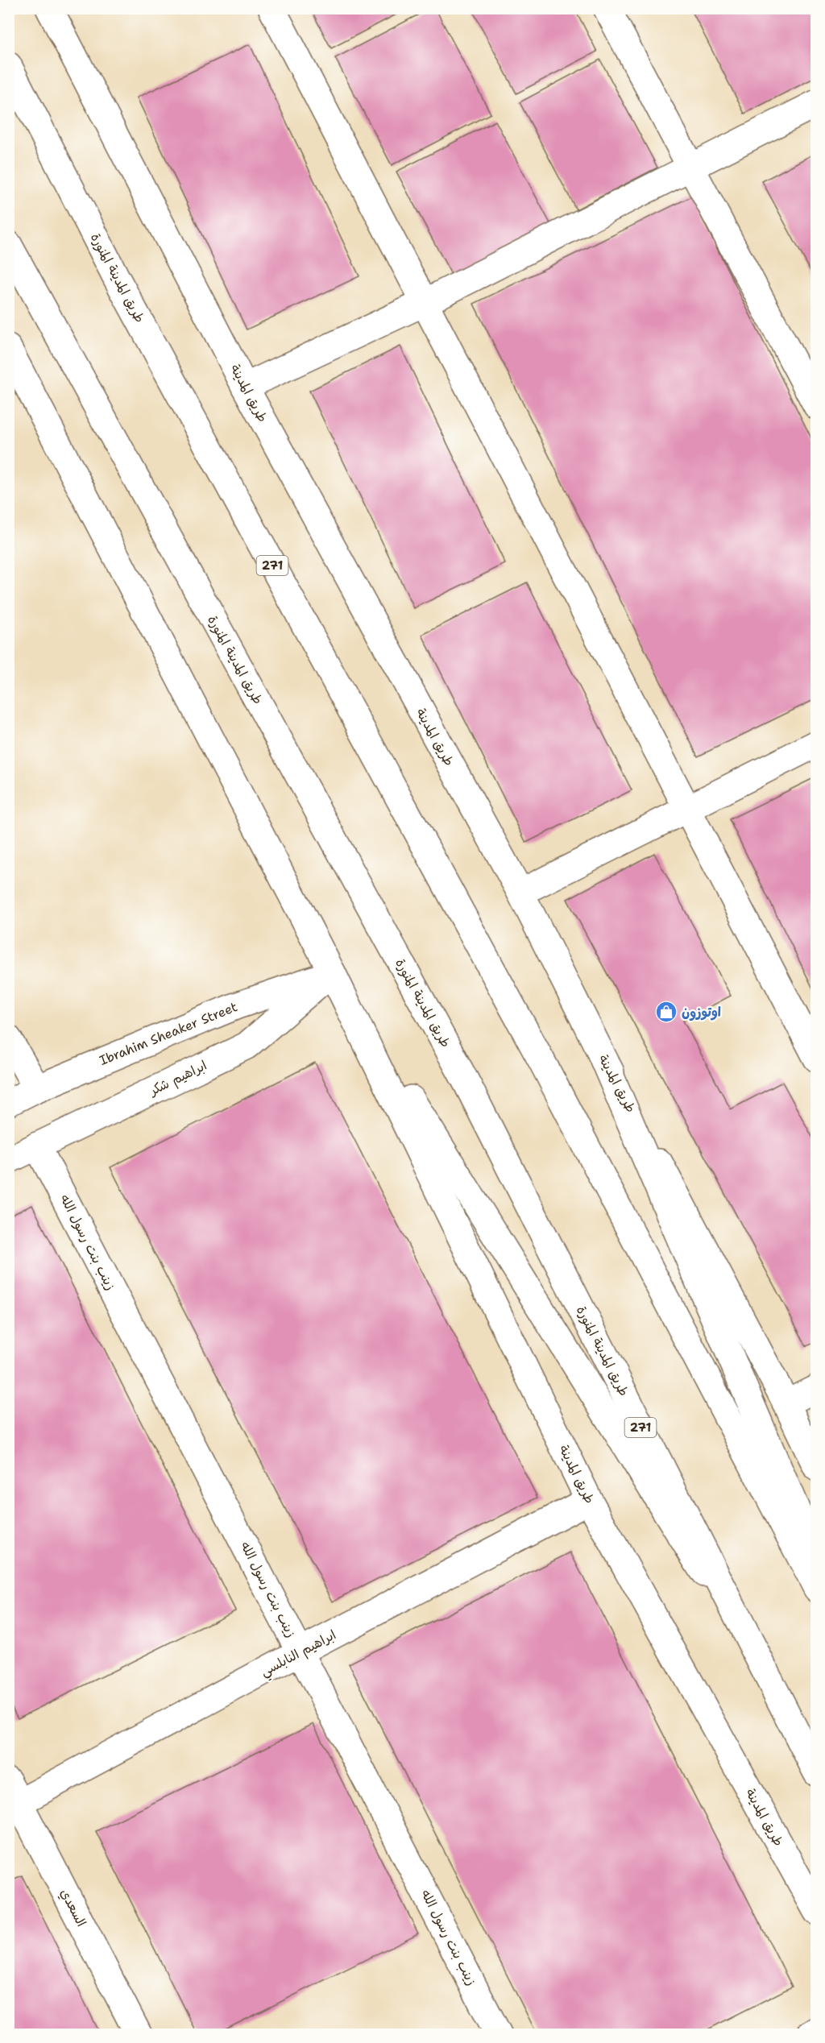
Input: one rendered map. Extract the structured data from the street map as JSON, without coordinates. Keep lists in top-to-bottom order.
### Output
{
  "streets": {
    "main road": [
      "طريق المدينة المنورة",
      "طريق المدينة",
      "271",
      "Ibrahim Sheaker Street",
      "ابراهيم شكر",
      "زينب بنت رسول الله",
      "ابراهيم النابلسي",
      "السعدي"
    ]
  },
  "crossings": [
    ["طريق المدينة المنورة", "طريق المدينة"],
    ["طريق المدينة", "Ibrahim Sheaker Street"],
    ["طريق المدينة", "ابراهيم شكر"],
    ["طريق المدينة", "ابراهيم النابلسي"],
    ["Ibrahim Sheaker Street", "ابراهيم شكر"],
    ["ابراهيم شكر", "زينب بنت رسول الله"],
    ["زينب بنت رسول الله", "ابراهيم النابلسي"],
    ["ابراهيم النابلسي", "السعدي"]
  ],
  "places": {
    "shop": ["اوتوزون"]
  }
}
